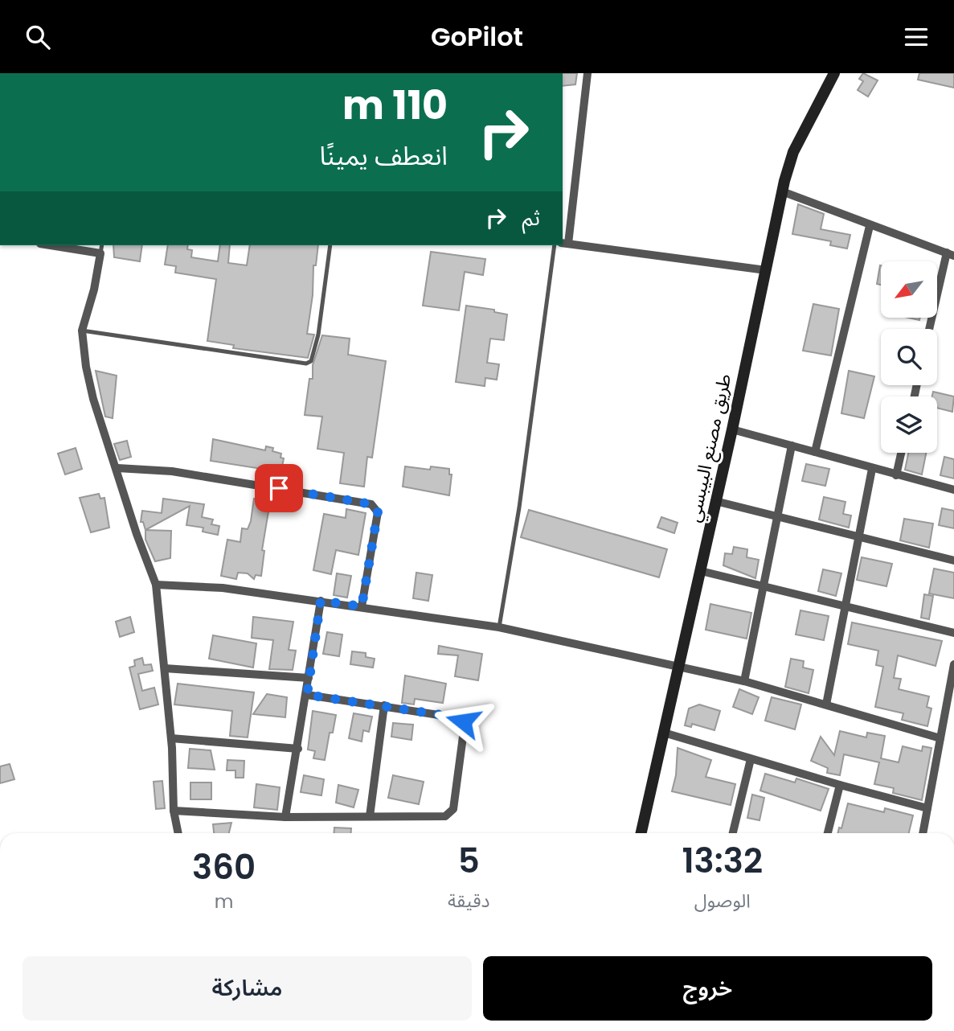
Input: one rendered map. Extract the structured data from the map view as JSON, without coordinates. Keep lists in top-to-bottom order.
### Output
{
  "streets": {
    "main road": ["طريق مصنع البيبسي"]
  },
  "north": "bottom left",
  "page": {
    "header": "GoPilot",
    "turn": ["110 m", "انعطف يمينًا"],
    "then": "ثم",
    "eta": [
      "13:32",
      "الوصول",
      "5",
      "دقيقة",
      "360",
      "m"
    ],
    "buttons": ["خروج", "مشاركة"]
  }
}
